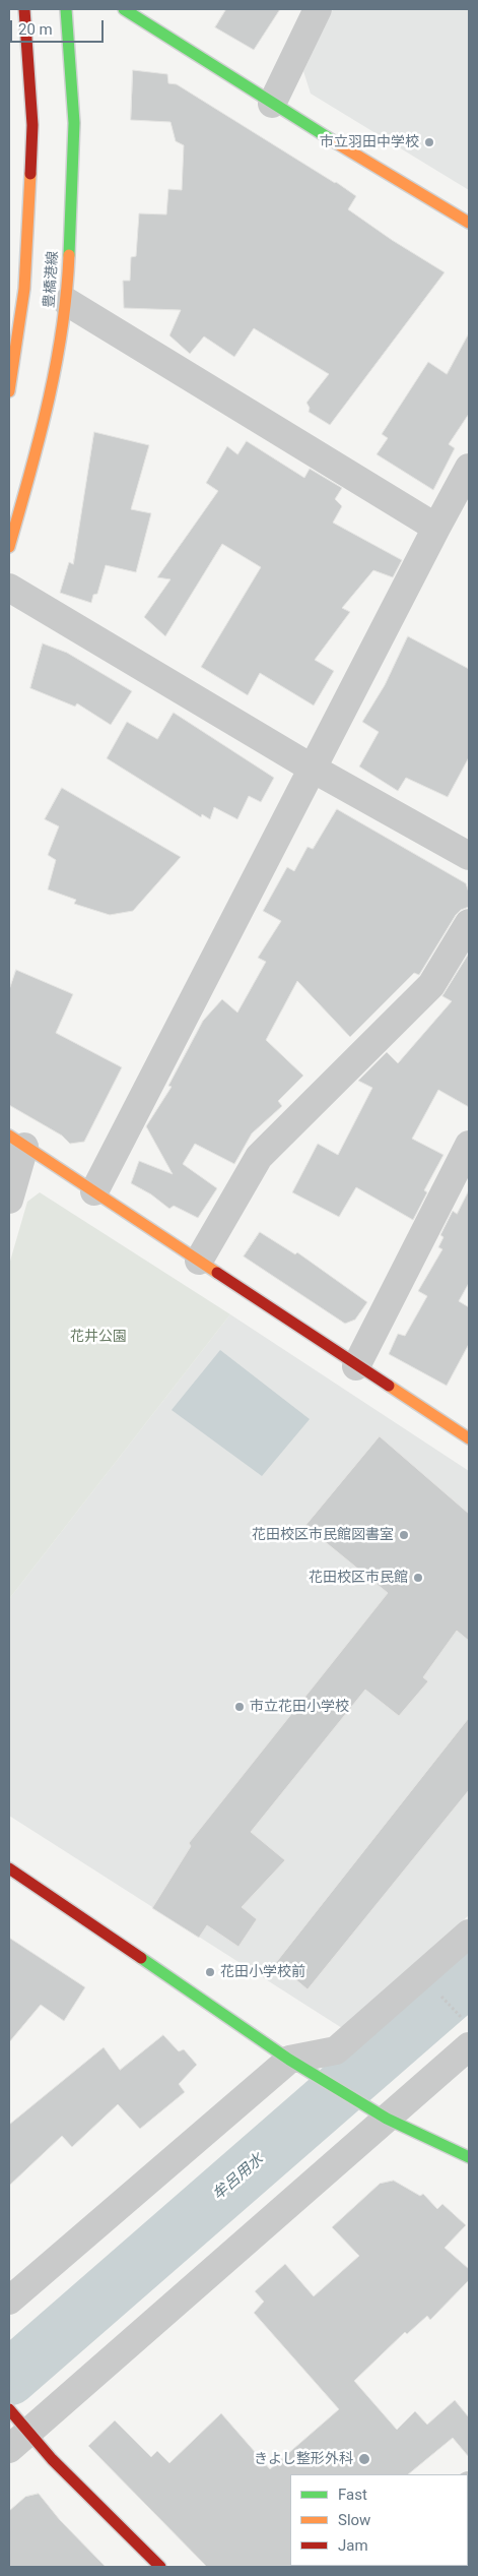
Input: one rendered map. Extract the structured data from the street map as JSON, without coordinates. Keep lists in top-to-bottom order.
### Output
{
  "streets": {
    "street": ["豊橋港線"]
  },
  "water": ["牟呂用水"],
  "parks": ["花井公園"],
  "places": [
    "市立羽田中学校",
    "花田校区市民館図書室",
    "花田校区市民館",
    "市立花田小学校",
    "花田小学校前",
    "きよし整形外科"
  ],
  "legend": ["Fast", "Slow", "Jam"],
  "scale_bar": "20 m"
}
